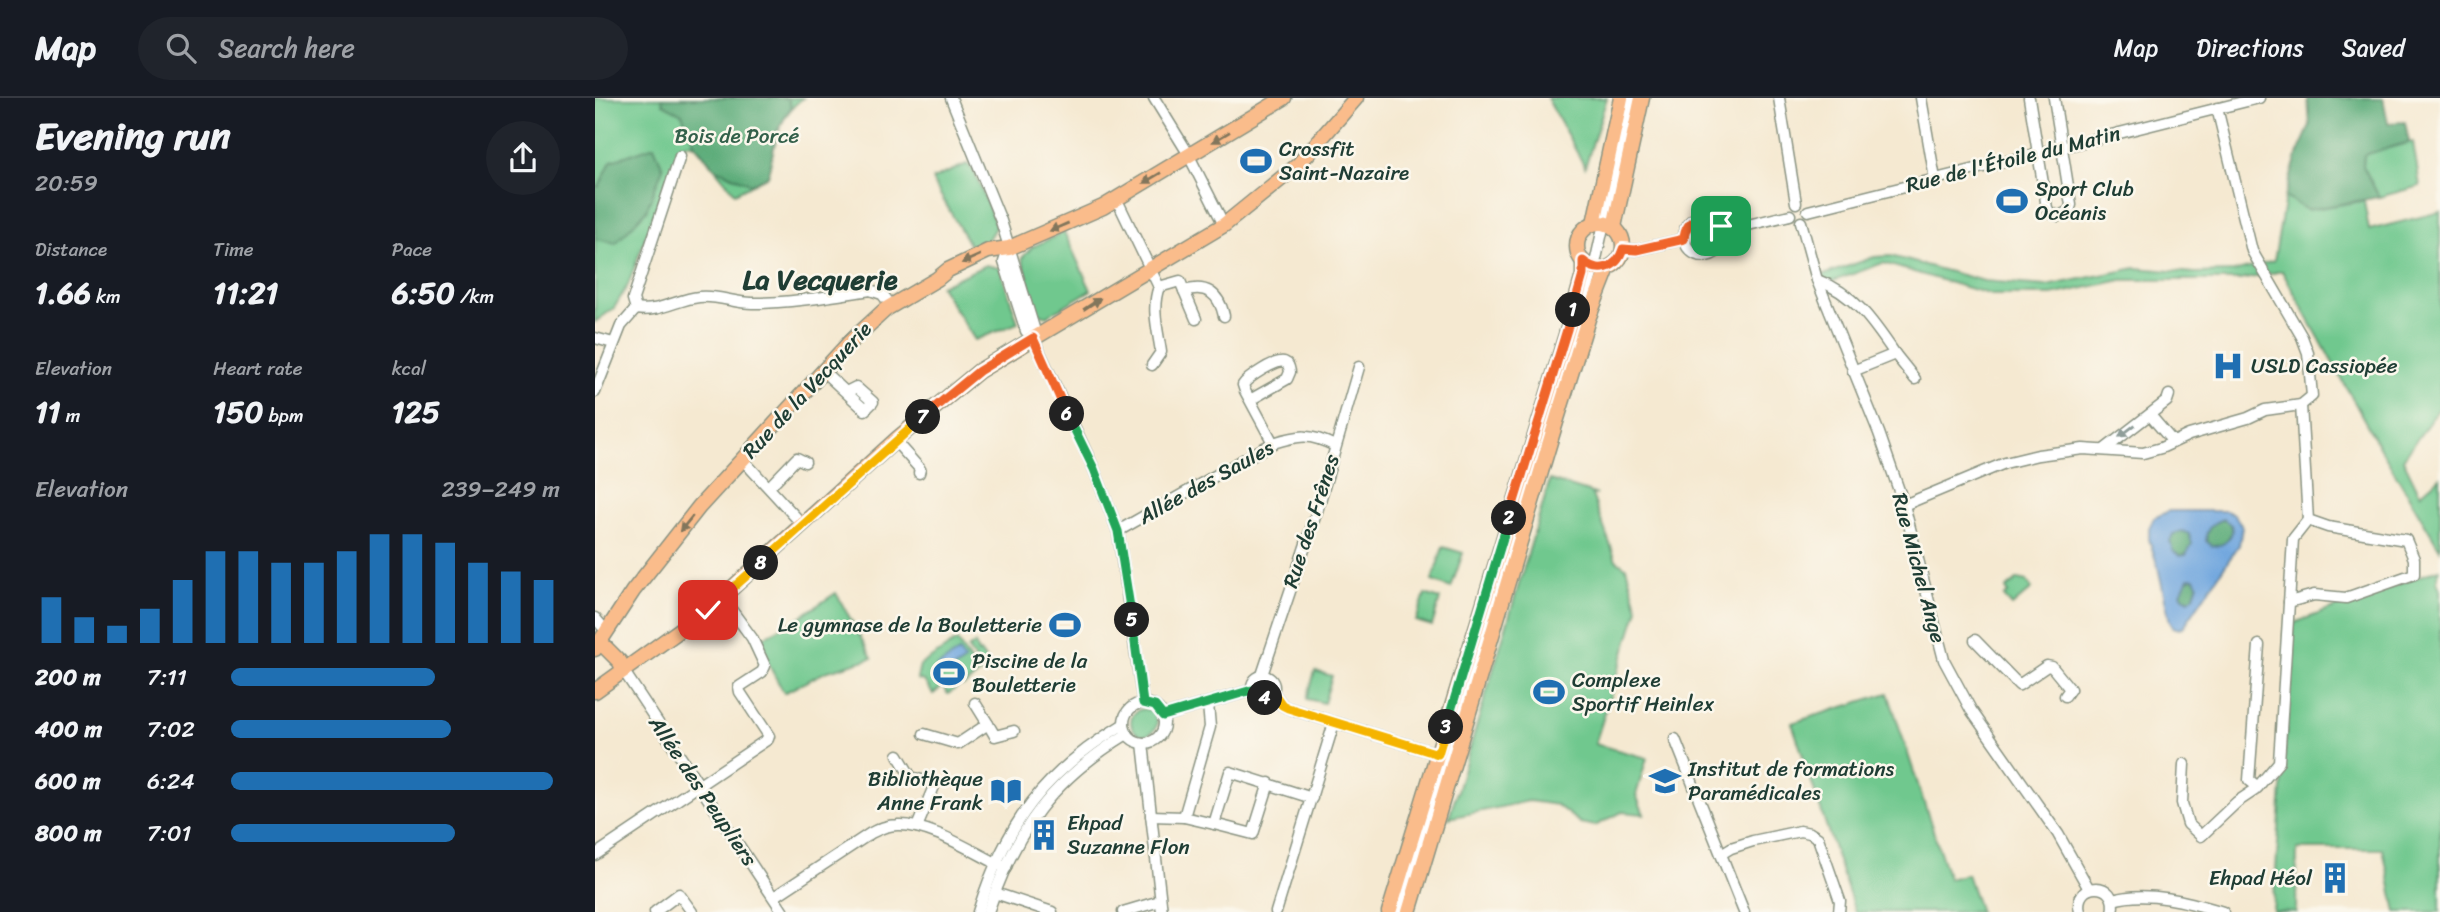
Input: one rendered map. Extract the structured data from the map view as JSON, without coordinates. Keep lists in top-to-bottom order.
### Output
{
  "streets": {
    "main road": ["Rue de la Vecquerie"],
    "street": [
      "Rue de l'Étoile du Matin",
      "Allée des Saules",
      "Rue des Frênes",
      "Rue Michel Ange",
      "Allée des Peupliers"
    ]
  },
  "crossings": [
    ["Rue de l'Étoile du Matin", "Rue Michel Ange"],
    ["Allée des Saules", "Rue des Frênes"]
  ],
  "districts": ["La Vecquerie"],
  "parks": ["Bois de Porcé"],
  "places": {
    "sports": [
      "Crossfit Saint-Nazaire",
      "Sport Club Océanis",
      "Le gymnase de la Bouletterie",
      "Piscine de la Bouletterie",
      "Complexe Sportif Heinlex"
    ],
    "hospital": ["USLD Cassiopée"],
    "school or university": ["Institut de formations Paramédicales"],
    "library": ["Bibliothèque Anne Frank"],
    "building": ["Ehpad Suzanne Flon", "Ehpad Héol"]
  },
  "page": {
    "header": "Map",
    "search": "Search here",
    "nav": ["Map", "Directions", "Saved"],
    "heading": ["Evening run", "20:59"],
    "stats": [
      ["Distance", "1.66 km"],
      ["Time", "11:21"],
      ["Pace", "6:50 /km"],
      ["Elevation", "11 m"],
      ["Heart rate", "150 bpm"],
      ["kcal", "125"]
    ],
    "pins": [
      "1",
      "6",
      "7",
      "2",
      "8",
      "5",
      "4",
      "3"
    ],
    "chart": ["Elevation", "239–249 m"],
    "list": [
      {
        "name": "200 m",
        "note": "7:11"
      },
      {
        "name": "400 m",
        "note": "7:02"
      },
      {
        "name": "600 m",
        "note": "6:24"
      },
      {
        "name": "800 m",
        "note": "7:01"
      }
    ]
  }
}
